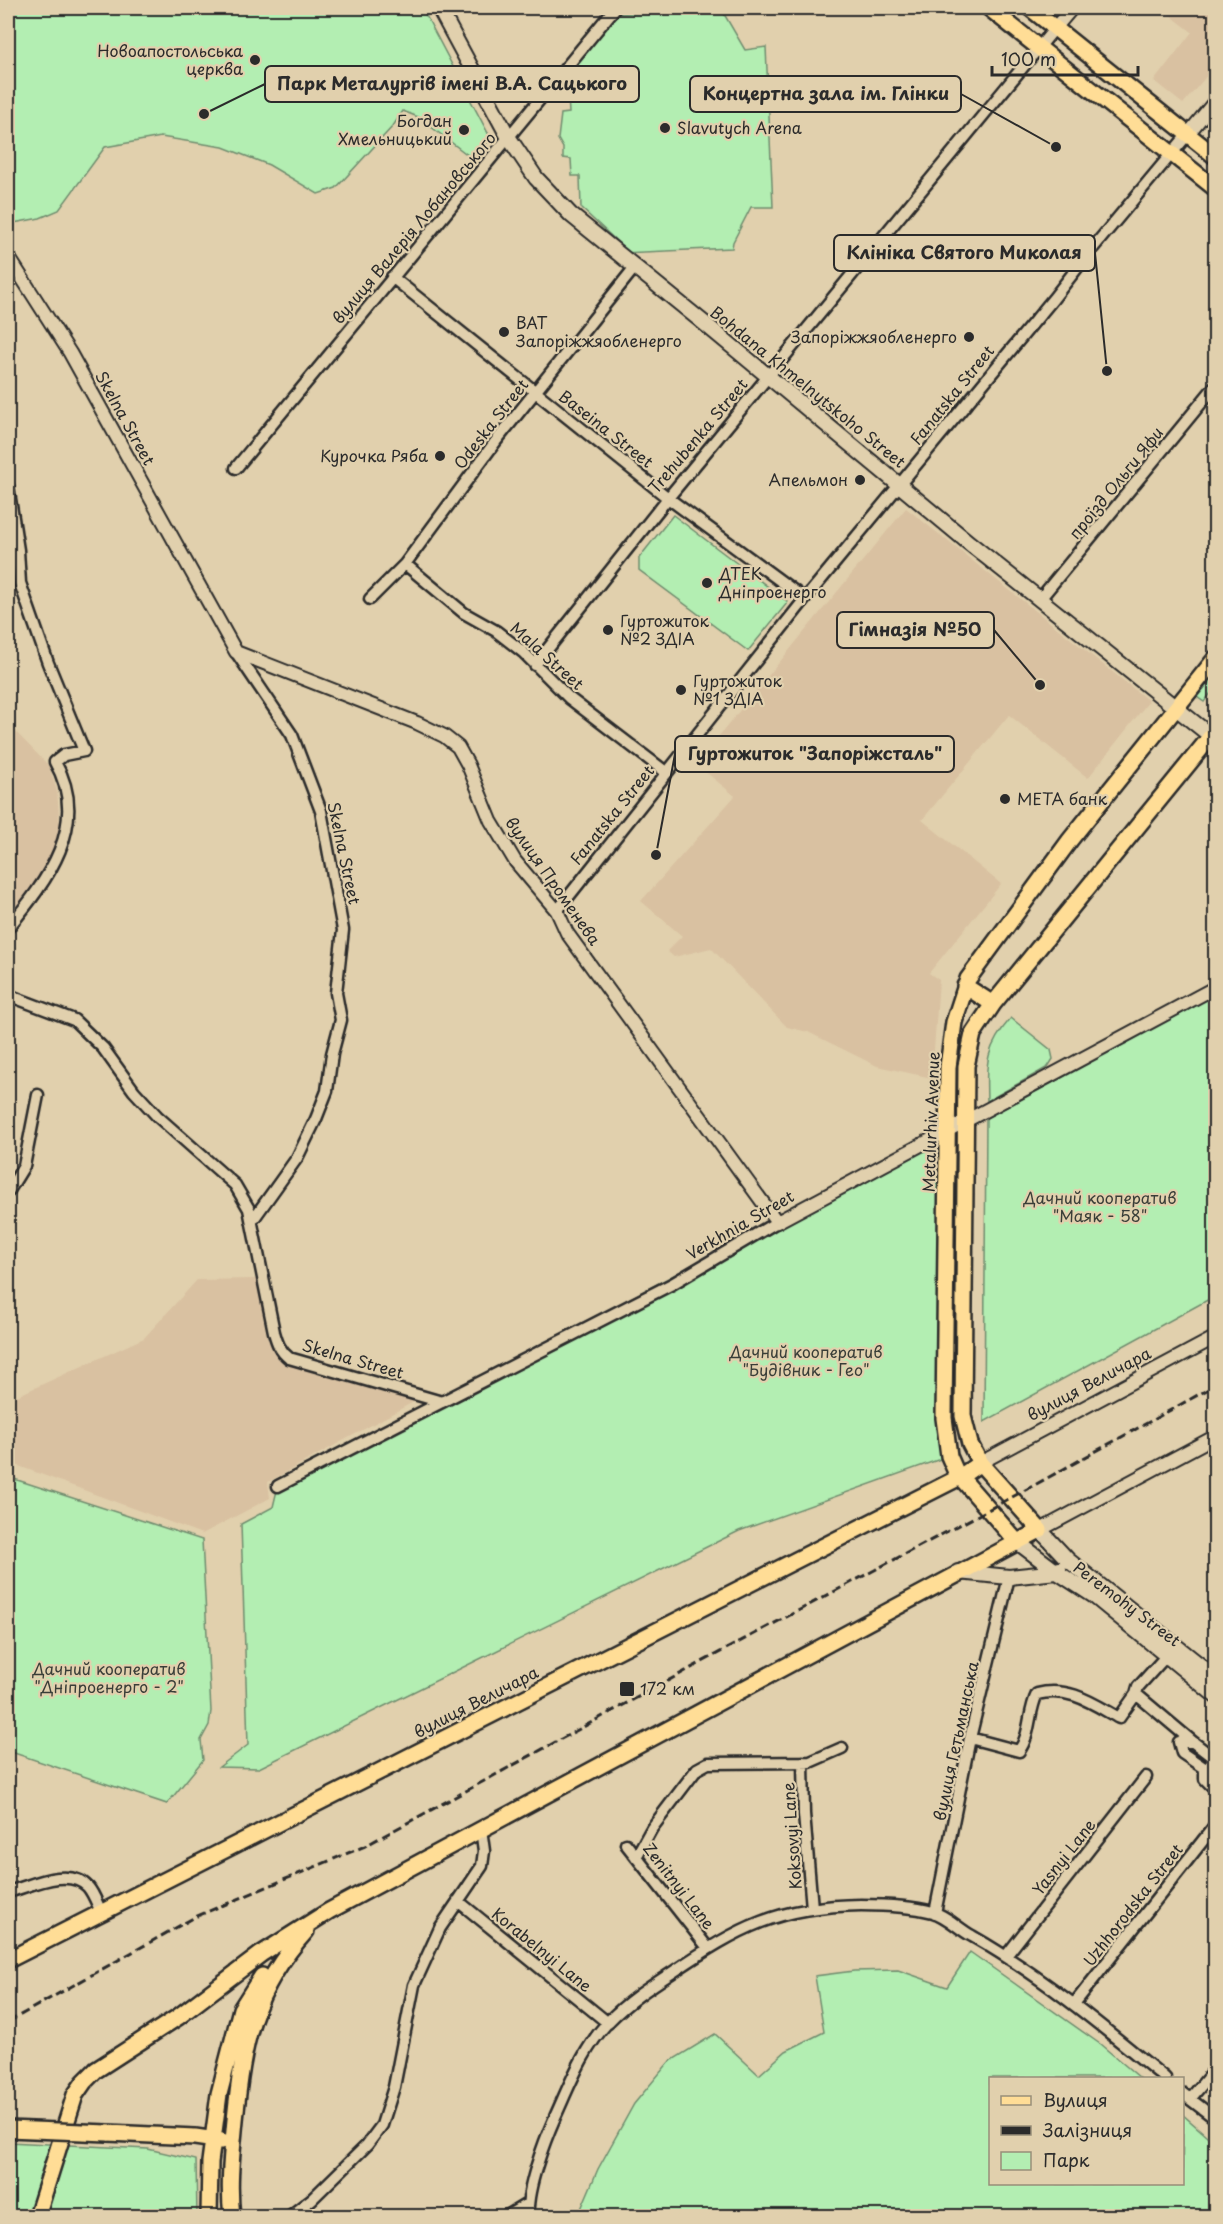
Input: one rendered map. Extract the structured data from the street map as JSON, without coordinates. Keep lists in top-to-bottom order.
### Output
{
  "streets": {
    "main road": [
      "Bohdana Khmelnytskoho Street",
      "Metalurhiv Avenue",
      "вулиця Величара",
      "Peremohy Street"
    ],
    "street": [
      "вулиця Валерія Лобановського",
      "Fanatska Street",
      "Skelna Street",
      "Odeska Street",
      "Baseina Street",
      "Trehubenka Street",
      "проїзд Ольги Яфи",
      "Mala Street",
      "вулиця Променева",
      "Verkhnia Street",
      "вулиця Гетьманська",
      "Koksovyi Lane",
      "Yasnyi Lane",
      "Zenitnyi Lane",
      "Uzhhorodska Street",
      "Korabelnyi Lane"
    ]
  },
  "crossings": [
    ["вулиця Валерія Лобановського", "Bohdana Khmelnytskoho Street"],
    ["вулиця Валерія Лобановського", "Baseina Street"],
    ["Bohdana Khmelnytskoho Street", "Fanatska Street"],
    ["Bohdana Khmelnytskoho Street", "Odeska Street"],
    ["Bohdana Khmelnytskoho Street", "Trehubenka Street"],
    ["Bohdana Khmelnytskoho Street", "проїзд Ольги Яфи"],
    ["Bohdana Khmelnytskoho Street", "Metalurhiv Avenue"],
    ["Fanatska Street", "Baseina Street"],
    ["Fanatska Street", "Mala Street"],
    ["Fanatska Street", "вулиця Променева"],
    ["Skelna Street", "вулиця Променева"],
    ["Skelna Street", "Verkhnia Street"],
    ["Odeska Street", "Baseina Street"],
    ["Odeska Street", "Mala Street"],
    ["Baseina Street", "Trehubenka Street"],
    ["Trehubenka Street", "Mala Street"],
    ["вулиця Променева", "Verkhnia Street"],
    ["Metalurhiv Avenue", "Verkhnia Street"],
    ["Metalurhiv Avenue", "вулиця Величара"],
    ["Metalurhiv Avenue", "Peremohy Street"]
  ],
  "parks": ["Дачний кооператив \"Маяк - 58\"", "Дачний кооператив \"Будівник - Гео\"", "Дачний кооператив \"Дніпроенерго - 2\""],
  "places": {
    "other": [
      "Новоапостольська церква",
      "Парк Металургів імені В.А. Сацького",
      "Slavutych Arena",
      "Богдан Хмельницький",
      "Концертна зала ім. Глінки",
      "ВАТ Запоріжжяобленерго",
      "Запоріжжяобленерго",
      "Клініка Святого Миколая",
      "Курочка Ряба",
      "Апельмон",
      "ДТЕК Дніпроенерго",
      "Гуртожиток №2 ЗДІА",
      "Гімназія №50",
      "Гуртожиток №1 ЗДІА",
      "МЕТА банк",
      "Гуртожиток \"Запоріжсталь\""
    ],
    "transit": ["172 км"]
  },
  "legend": ["Вулиця", "Залізниця", "Парк"],
  "scale_bar": "100 m"
}
